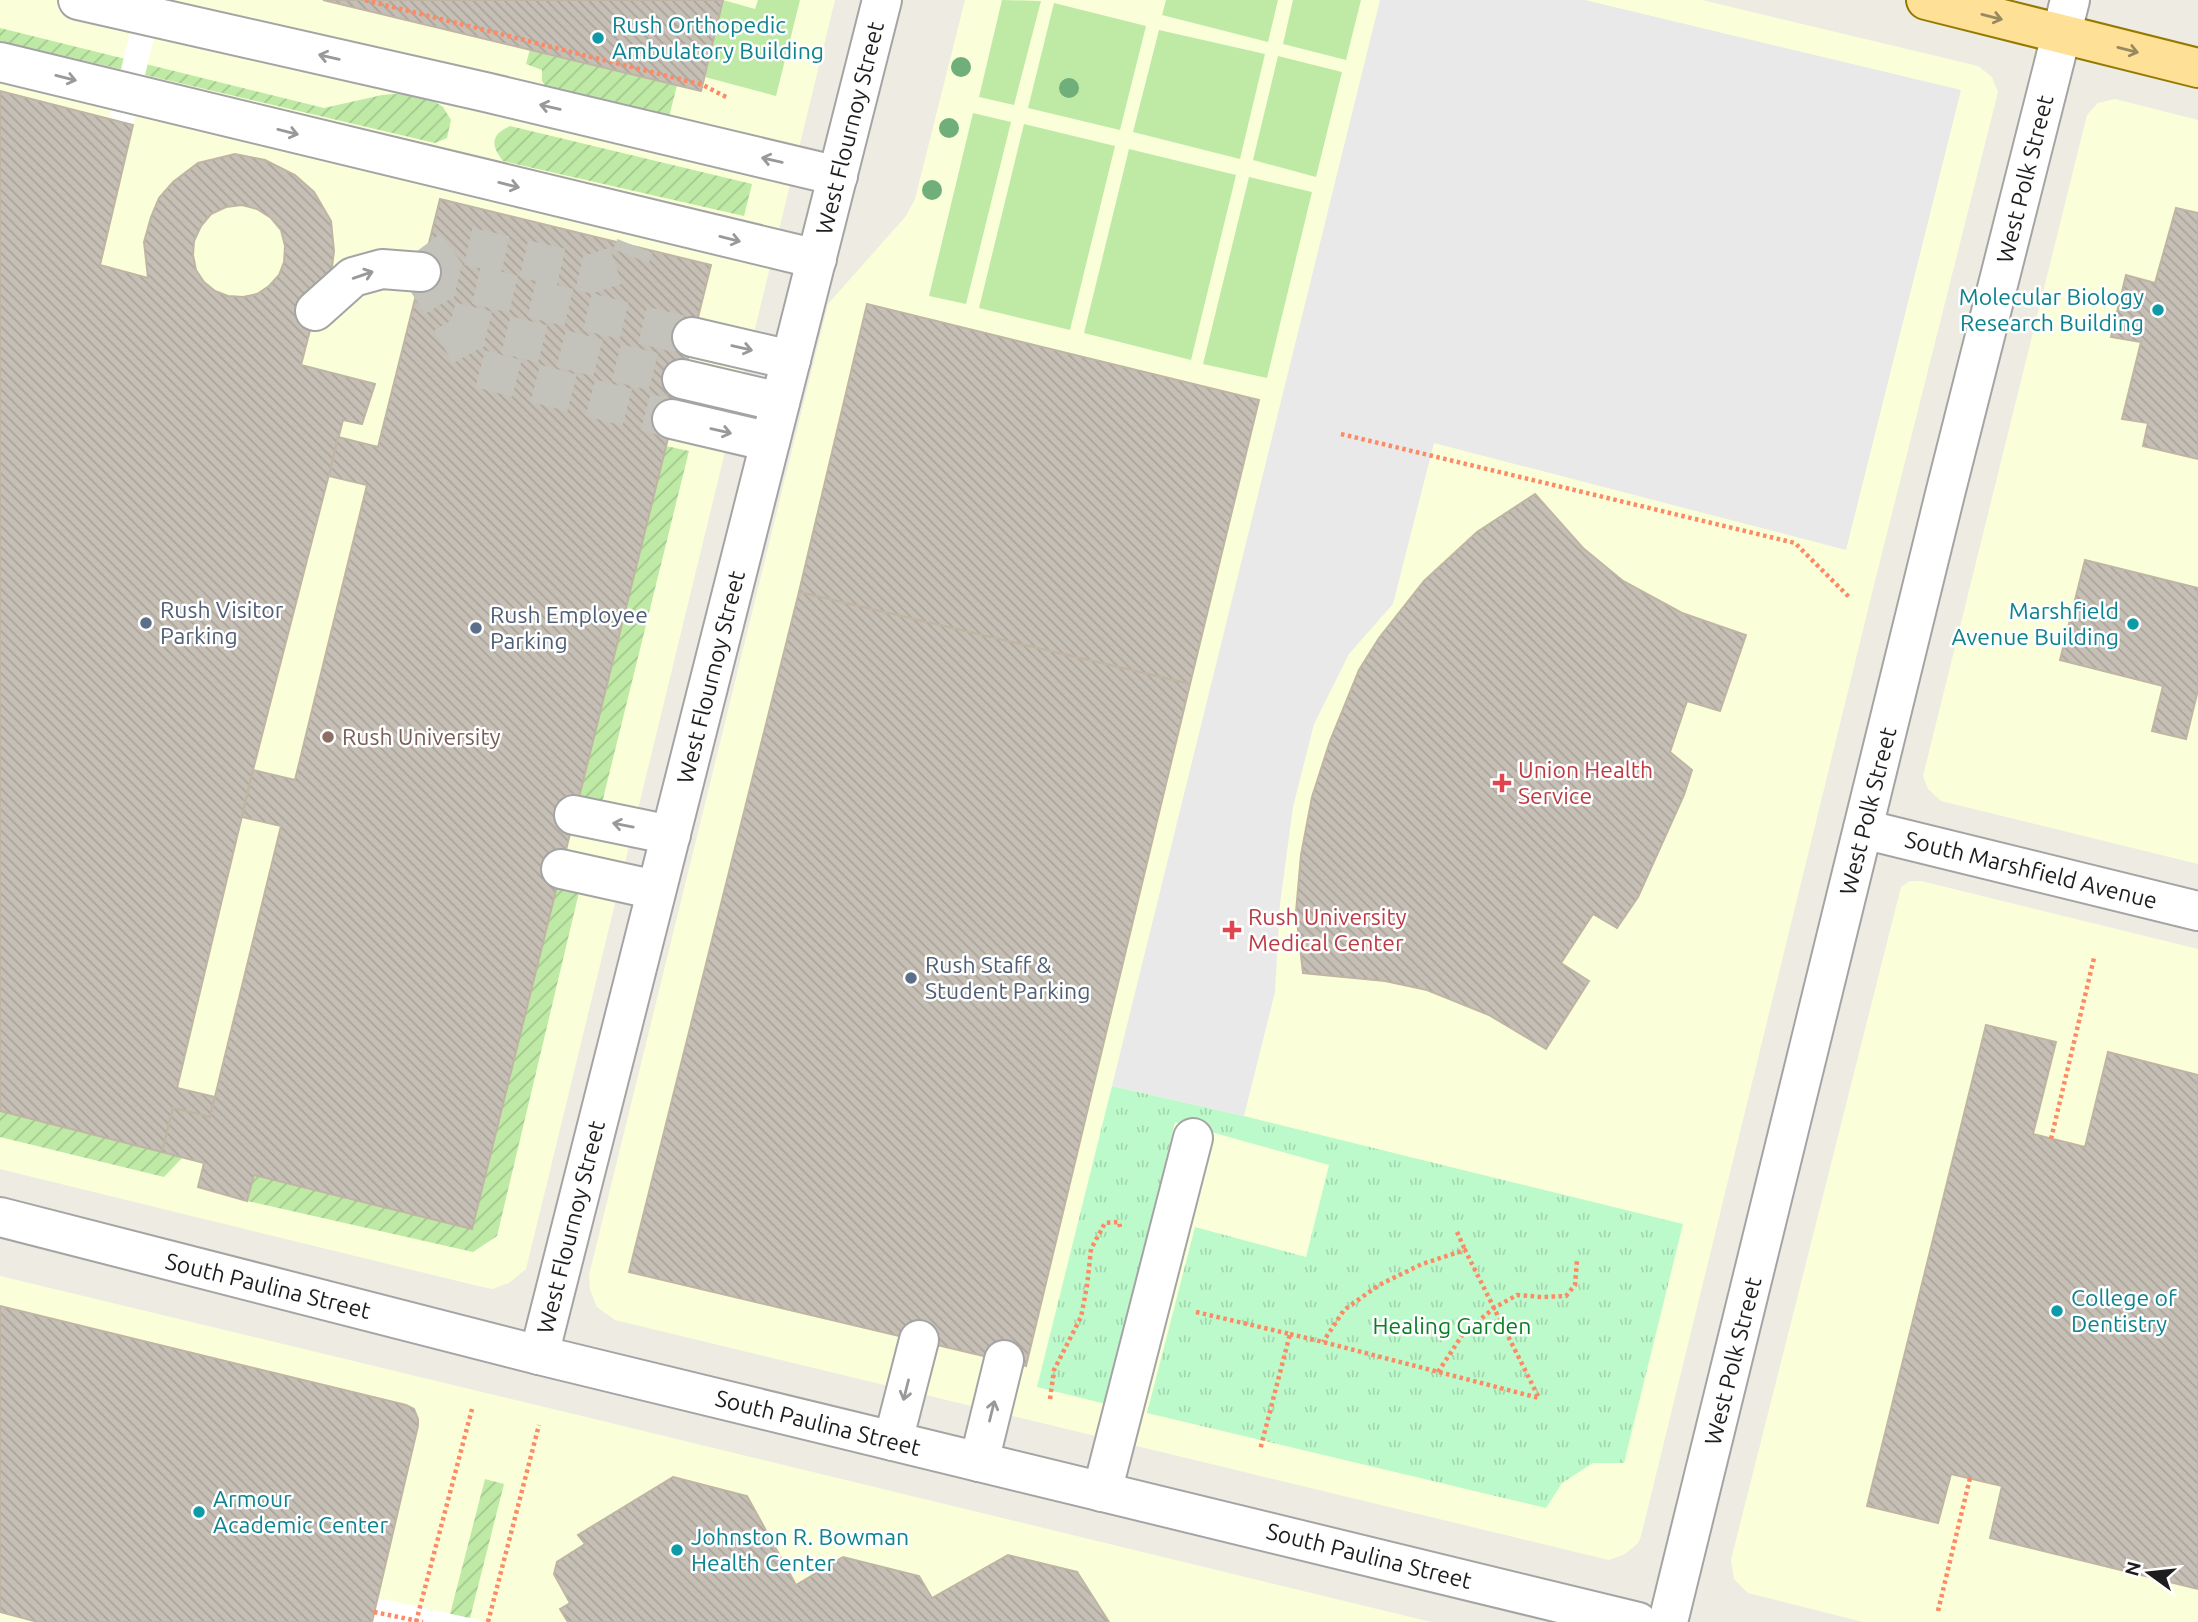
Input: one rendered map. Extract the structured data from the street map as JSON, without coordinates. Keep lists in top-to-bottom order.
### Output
{
  "streets": {
    "street": [
      "West Flournoy Street",
      "West Polk Street",
      "South Marshfield Avenue",
      "South Paulina Street"
    ]
  },
  "crossings": [
    ["West Flournoy Street", "South Paulina Street"],
    ["West Polk Street", "South Marshfield Avenue"]
  ],
  "parks": ["Healing Garden"],
  "places": {
    "other": [
      "Rush Orthopedic Ambulatory Building",
      "Molecular Biology Research Building",
      "Rush Visitor Parking",
      "Marshfield Avenue Building",
      "Rush Employee Parking",
      "Rush University",
      "Rush Staff & Student Parking",
      "College of Dentistry",
      "Armour Academic Center",
      "Johnston R. Bowman Health Center"
    ],
    "health": ["Union Health Service", "Rush University Medical Center"]
  },
  "north": "left"
}
